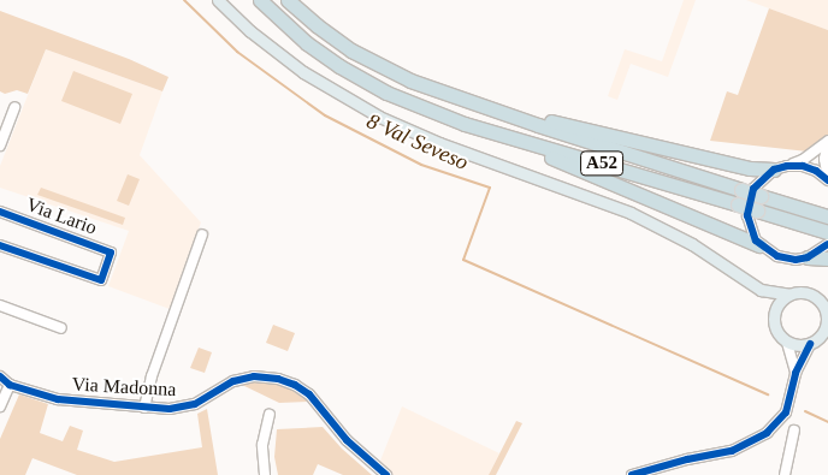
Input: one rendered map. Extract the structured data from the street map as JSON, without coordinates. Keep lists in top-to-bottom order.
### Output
{
  "streets": {
    "highway": ["A52"],
    "street": ["Via Lario", "Via Madonna"]
  },
  "water": ["8 Val Seveso"]
}
